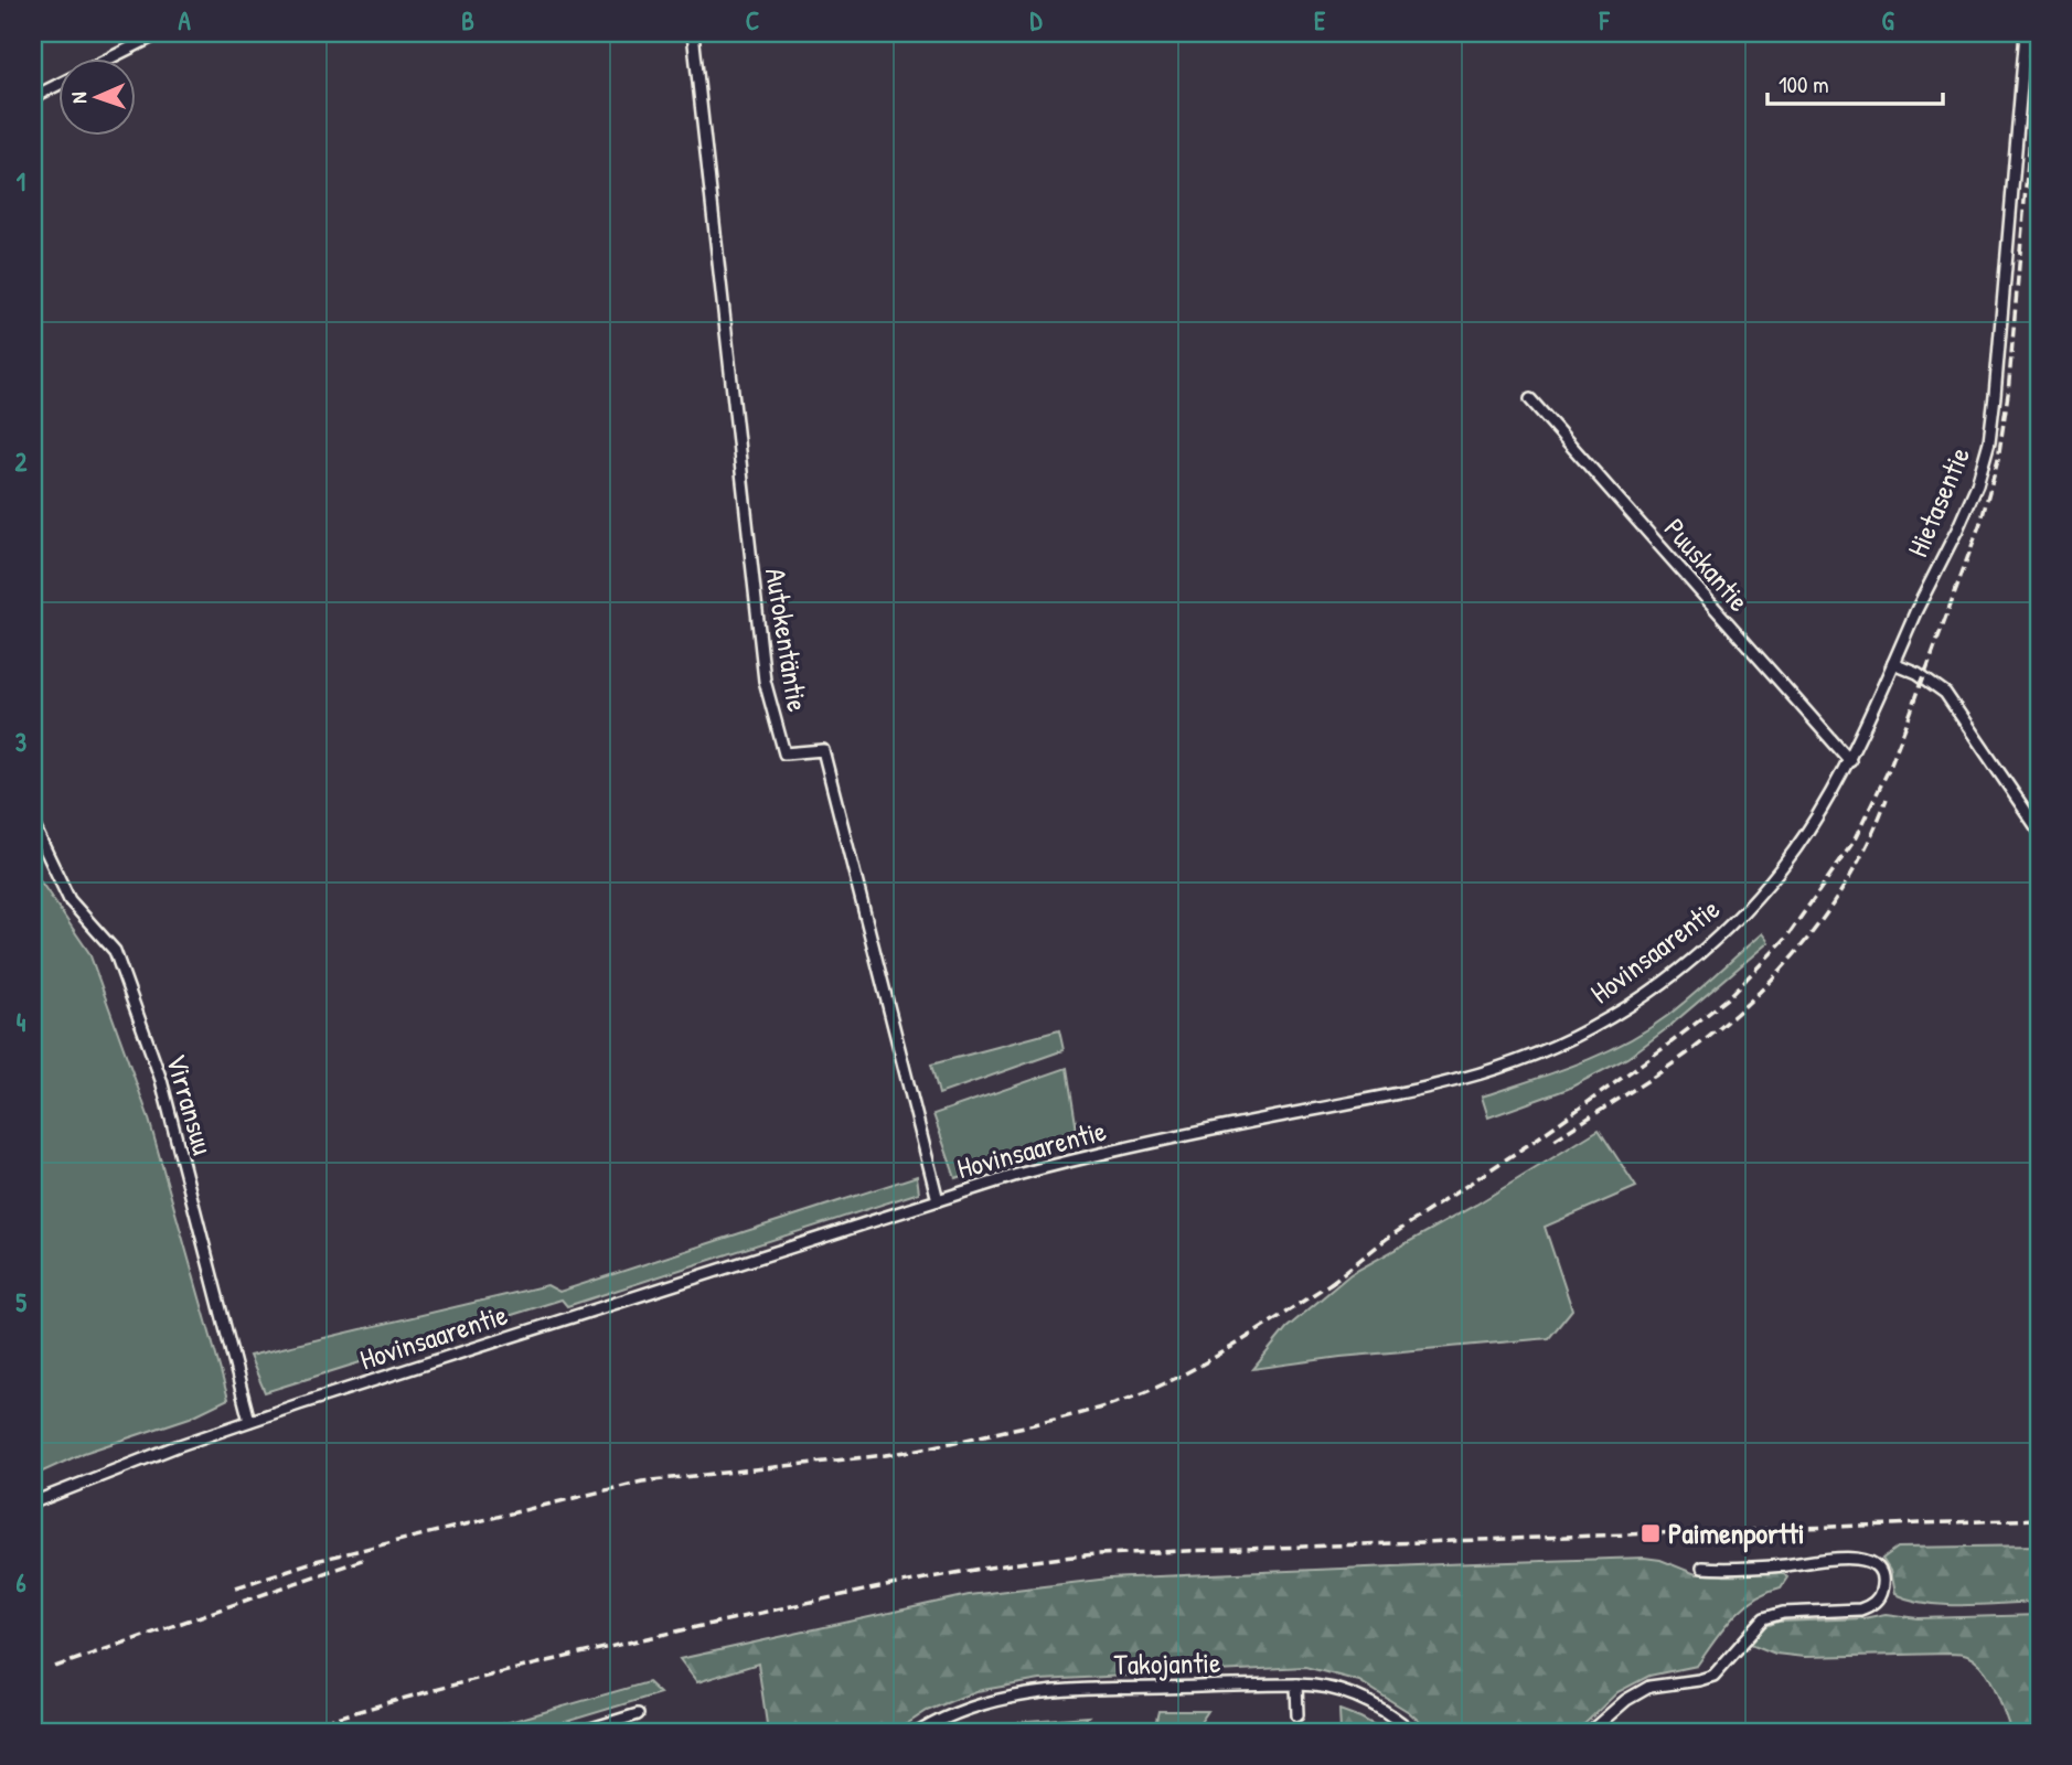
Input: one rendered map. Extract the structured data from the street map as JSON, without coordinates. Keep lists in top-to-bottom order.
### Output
{
  "streets": {
    "street": [
      "Hietasentie",
      "Puuskantie",
      "Autokentäntie",
      "Hovinsaarentie",
      "Virransuu",
      "Takojantie"
    ]
  },
  "crossings": [
    ["Hietasentie", "Hovinsaarentie"],
    ["Puuskantie", "Hovinsaarentie"],
    ["Autokentäntie", "Hovinsaarentie"],
    ["Hovinsaarentie", "Virransuu"]
  ],
  "places": {
    "transit": ["Paimenportti"]
  },
  "scale_bar": "100 m",
  "north": "left",
  "grid": {
    "columns": [
      "A",
      "B",
      "C",
      "D",
      "E",
      "F",
      "G"
    ],
    "rows": [
      "1",
      "2",
      "3",
      "4",
      "5",
      "6"
    ]
  }
}
